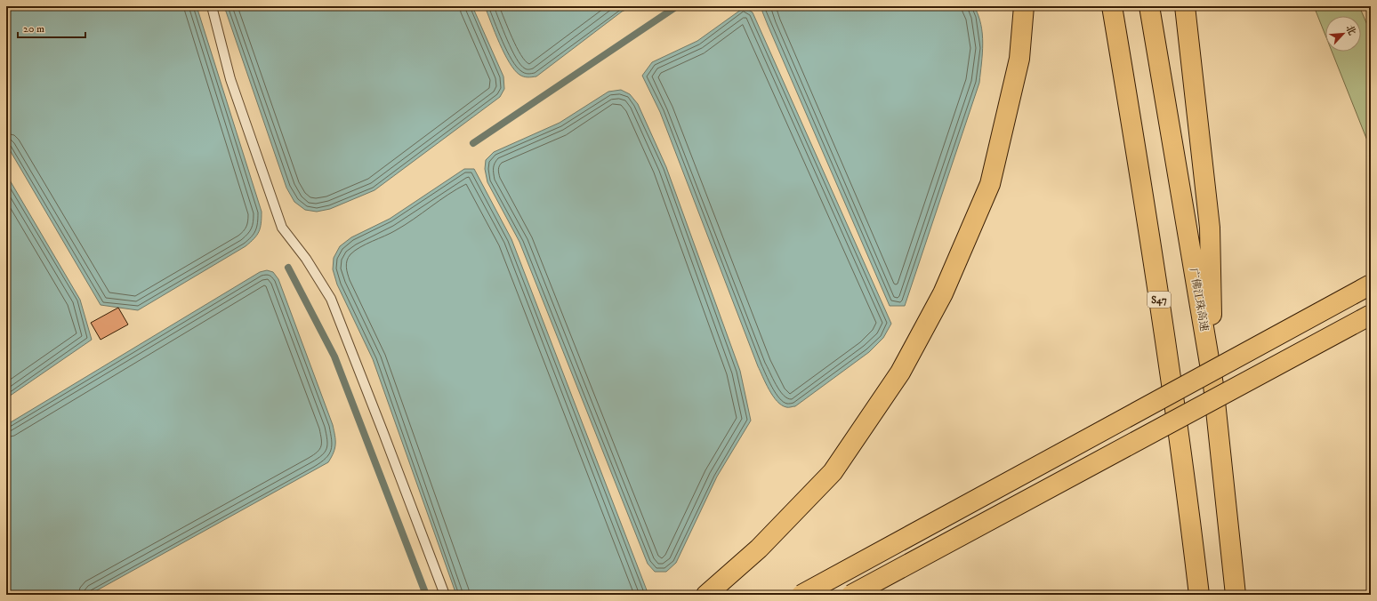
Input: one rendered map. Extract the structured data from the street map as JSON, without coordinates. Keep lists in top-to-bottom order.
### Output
{
  "streets": {
    "highway": ["S47", "广佛江珠高速"]
  },
  "scale_bar": "20 m",
  "north": "top right"
}
